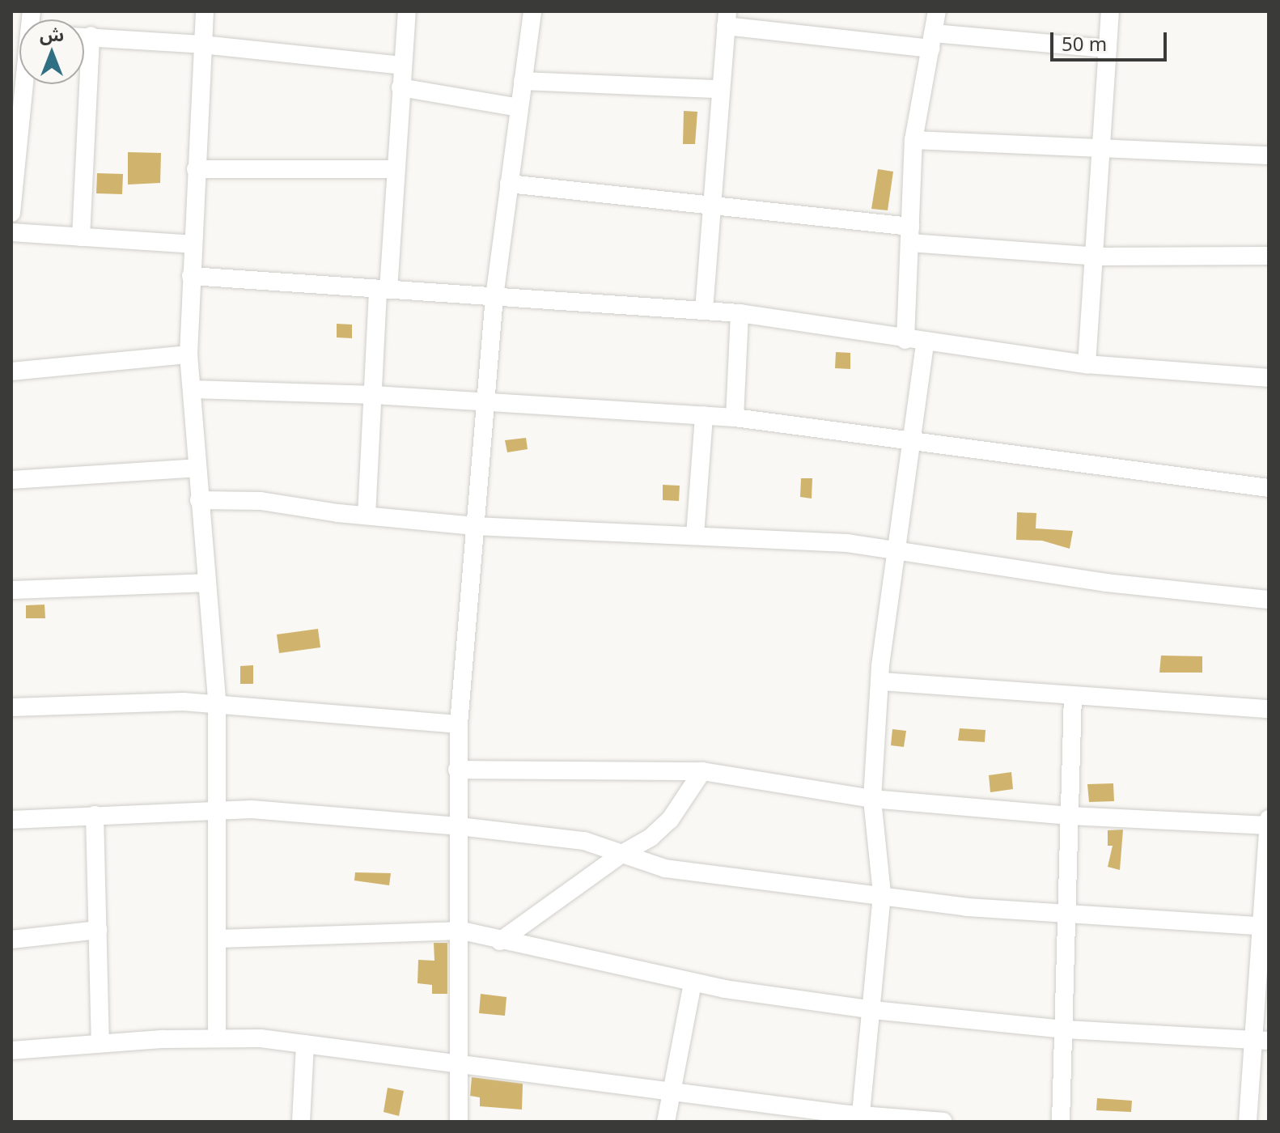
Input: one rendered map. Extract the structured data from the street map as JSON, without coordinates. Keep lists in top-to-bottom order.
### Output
{
  "scale_bar": "50 m",
  "north": "top"
}
